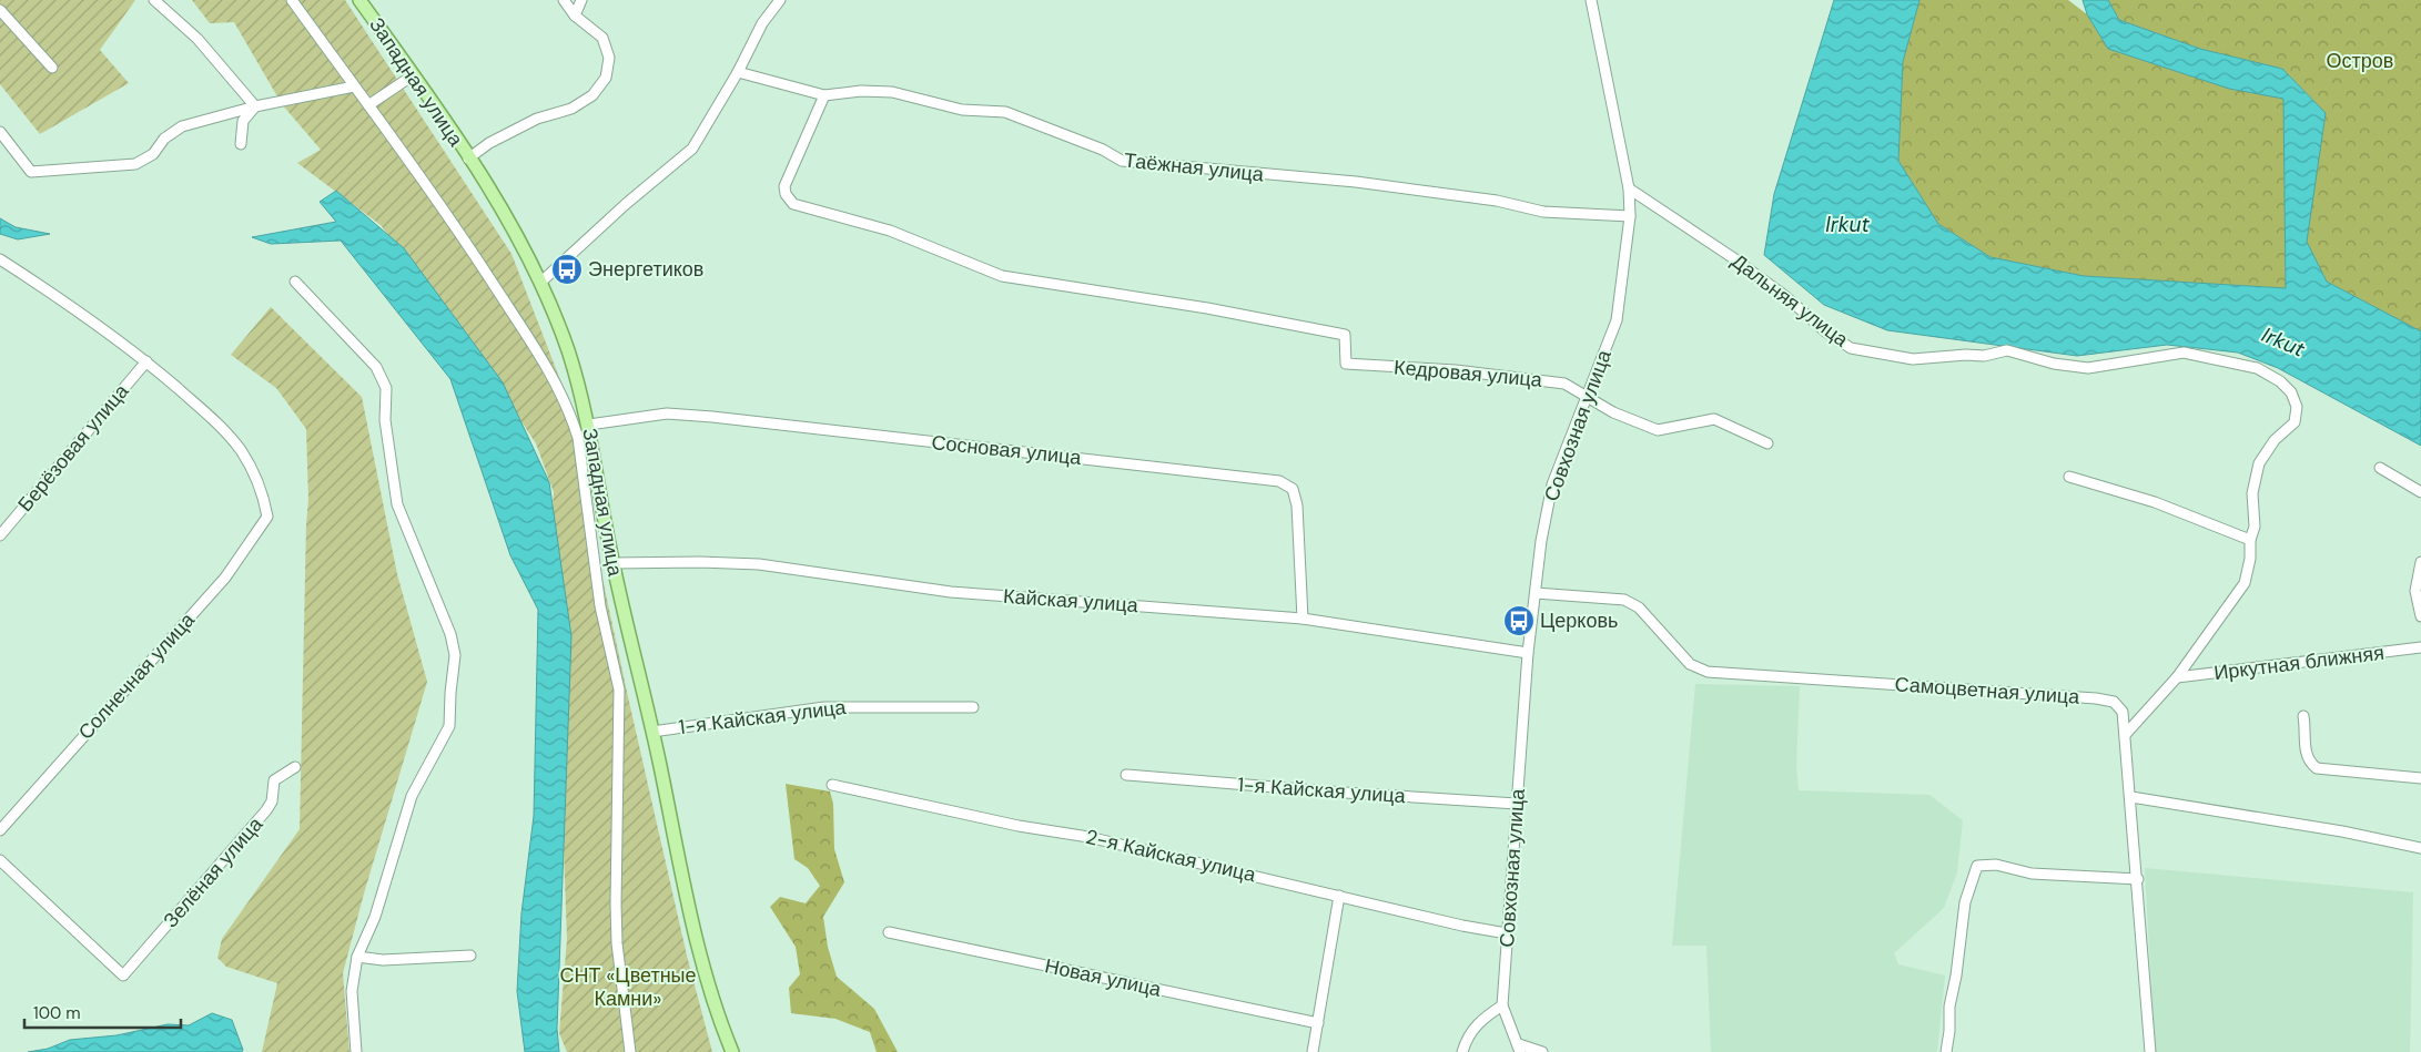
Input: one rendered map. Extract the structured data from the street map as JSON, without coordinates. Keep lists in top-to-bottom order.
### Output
{
  "streets": {
    "main road": ["Западная улица"],
    "street": [
      "Таёжная улица",
      "Дальняя улица",
      "Кедровая улица",
      "Совхозная улица",
      "Берёзовая улица",
      "Сосновая улица",
      "Кайская улица",
      "Иркутная ближняя",
      "Солнечная улица",
      "Самоцветная улица",
      "1-я Кайская улица",
      "2-я Кайская улица",
      "Зелёная улица",
      "Новая улица"
    ]
  },
  "crossings": [
    ["Западная улица", "Сосновая улица"],
    ["Западная улица", "Кайская улица"],
    ["Западная улица", "1-я Кайская улица"],
    ["Таёжная улица", "Кедровая улица"],
    ["Таёжная улица", "Совхозная улица"],
    ["Дальняя улица", "Совхозная улица"],
    ["Дальняя улица", "Иркутная ближняя"],
    ["Дальняя улица", "Самоцветная улица"],
    ["Кедровая улица", "Совхозная улица"],
    ["Совхозная улица", "Кайская улица"],
    ["Совхозная улица", "Самоцветная улица"],
    ["Совхозная улица", "1-я Кайская улица"],
    ["Совхозная улица", "2-я Кайская улица"],
    ["Берёзовая улица", "Солнечная улица"],
    ["Сосновая улица", "Кайская улица"]
  ],
  "water": ["Irkut"],
  "parks": ["Остров", "СНТ «Цветные Камни»"],
  "places": {
    "bus stop": ["Энергетиков", "Церковь"]
  },
  "scale_bar": "100 m"
}
